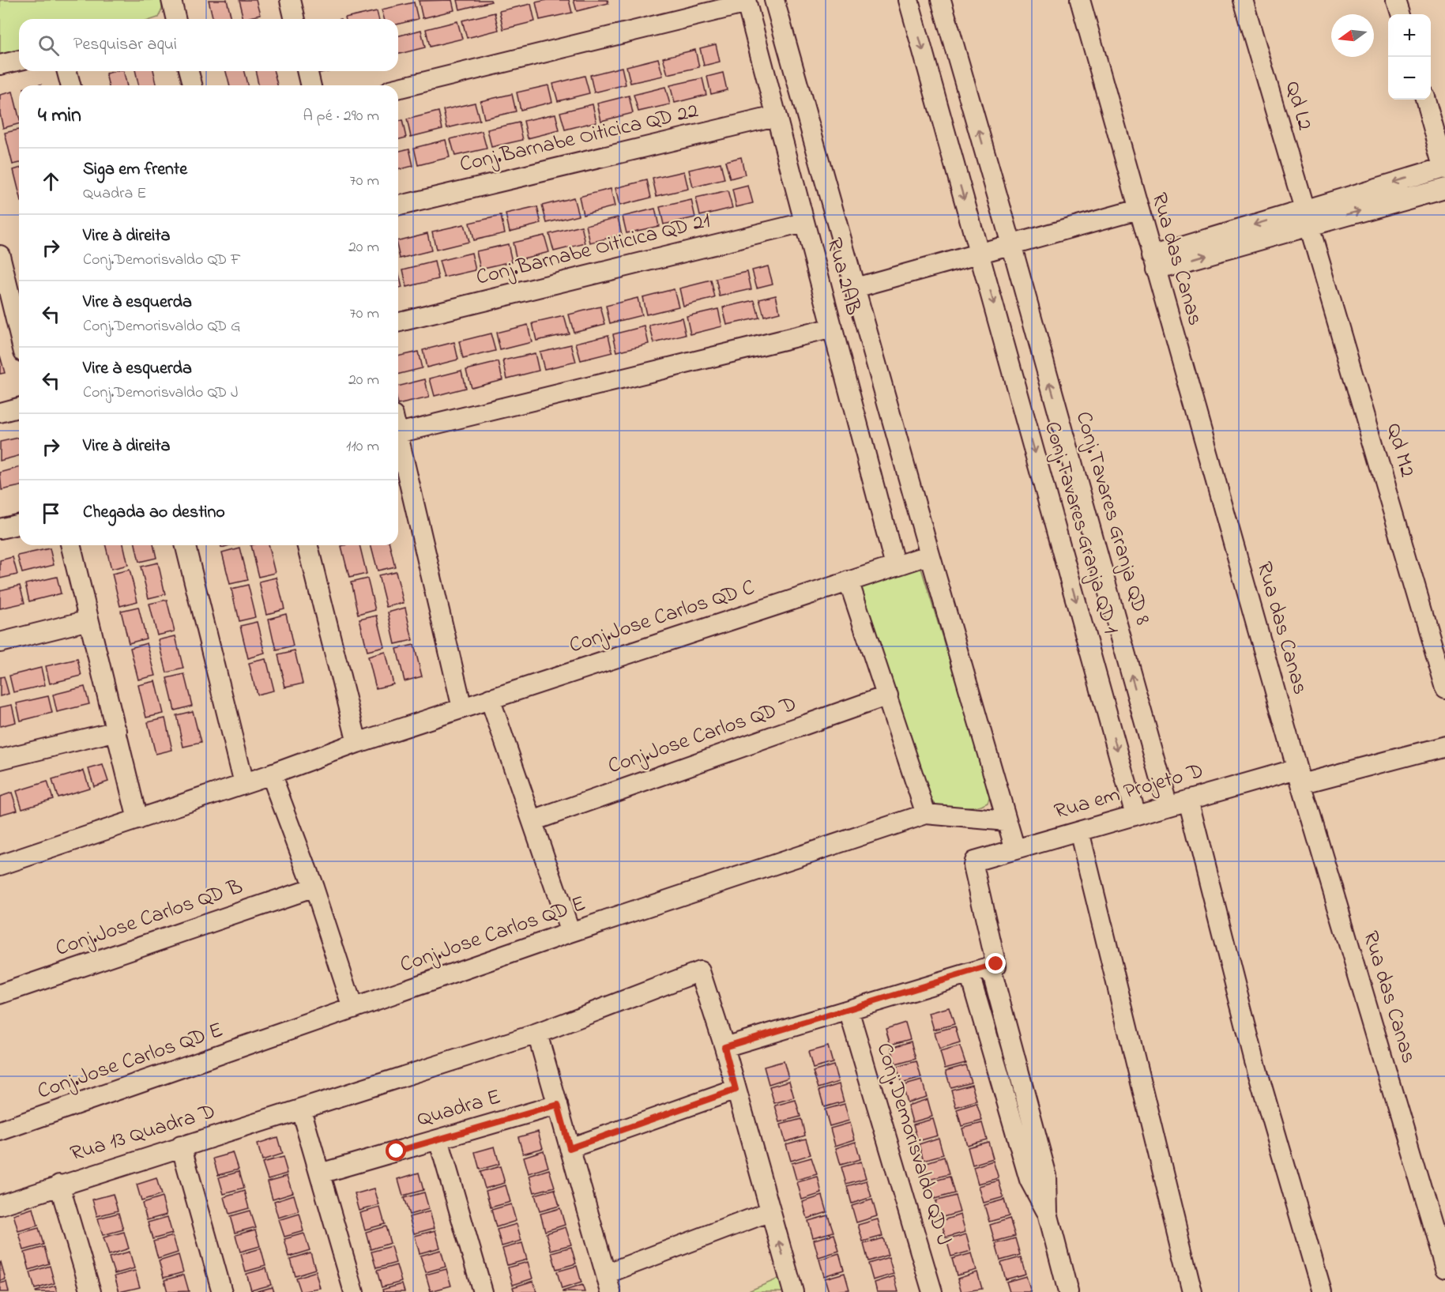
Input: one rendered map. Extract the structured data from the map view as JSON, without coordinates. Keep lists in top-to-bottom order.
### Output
{
  "streets": {
    "street": [
      "Qd L2",
      "Conj.Barnabe Oiticica QD 22",
      "Conj.Barnabe Oiticica QD 21",
      "Rua das Canas",
      "Rua 2AB",
      "Qd M2",
      "Conj.Tavares Granja QD 8",
      "Conj.Tavares Granja QD 1",
      "Conj.Jose Carlos QD C",
      "Conj.Jose Carlos QD D",
      "Rua em Projeto D",
      "Conj.Jose Carlos QD B",
      "Conj.Jose Carlos QD E",
      "Quadra E",
      "Rua 13 Quadra D",
      "Conj.Demorisvaldo QD J"
    ]
  },
  "crossings": [
    ["Qd L2", "Qd M2"],
    ["Conj.Barnabe Oiticica QD 22", "Rua 2AB"],
    ["Conj.Barnabe Oiticica QD 21", "Rua 2AB"],
    ["Rua das Canas", "Rua em Projeto D"],
    ["Rua 2AB", "Conj.Jose Carlos QD C"],
    ["Conj.Tavares Granja QD 8", "Rua em Projeto D"],
    ["Conj.Tavares Granja QD 1", "Rua em Projeto D"]
  ],
  "north": "left",
  "page": {
    "map_buttons": ["+", "−"],
    "search": "Pesquisar aqui",
    "heading": ["4 min", "A pé · 290 m"],
    "list": [
      ["Siga em frente", "Quadra E", "70 m"],
      ["Vire à direita", "Conj.Demorisvaldo QD F", "20 m"],
      ["Vire à esquerda", "Conj.Demorisvaldo QD G", "70 m"],
      ["Vire à esquerda", "Conj.Demorisvaldo QD J", "20 m"],
      ["Vire à direita", "110 m"],
      "Chegada ao destino"
    ]
  }
}
